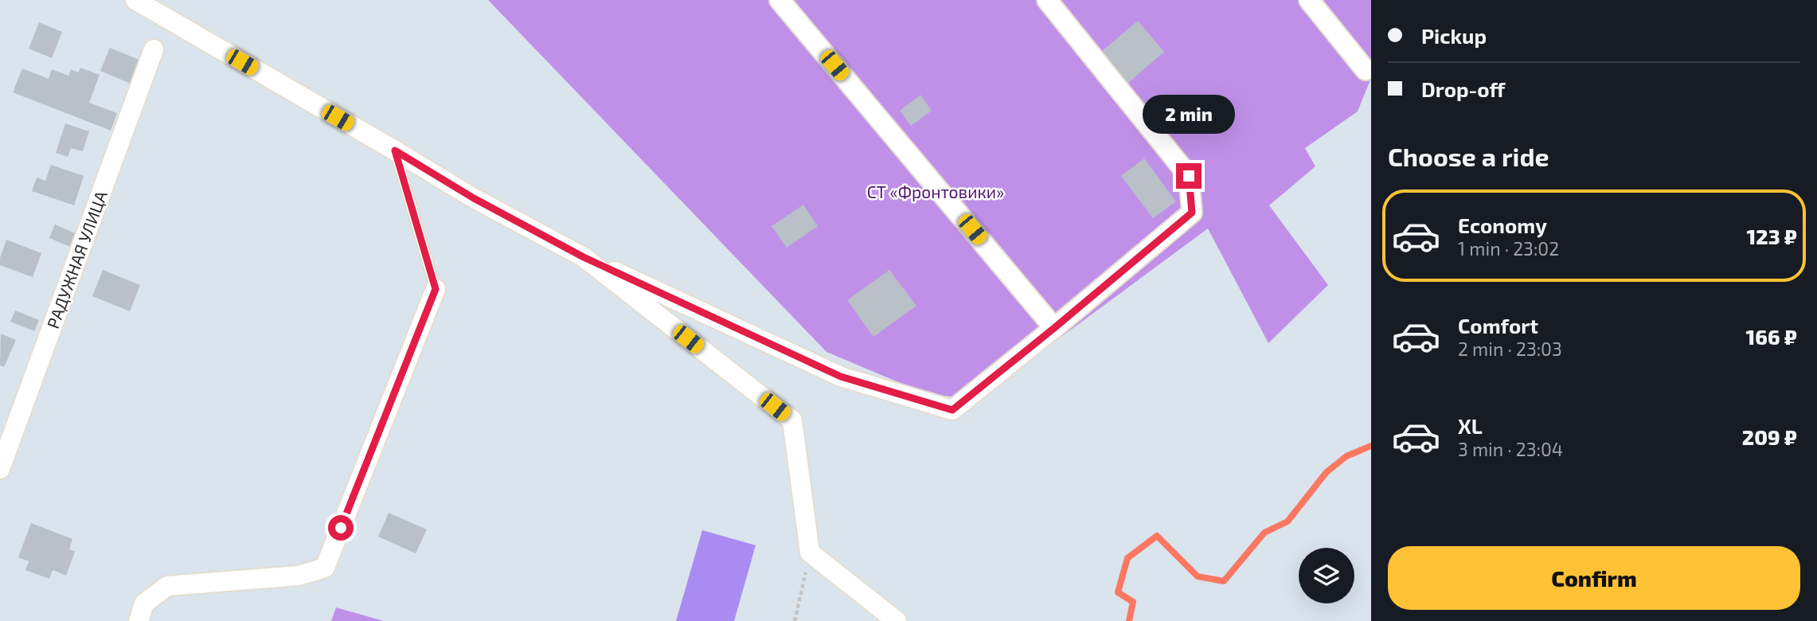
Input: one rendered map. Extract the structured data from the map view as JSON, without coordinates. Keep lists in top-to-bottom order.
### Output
{
  "streets": {
    "street": ["РАДУЖНАЯ УЛИЦА"]
  },
  "parks": ["СТ «Фронтовики»"],
  "page": {
    "banner": ["Pickup", "Drop-off"],
    "bubble": "2 min",
    "heading": "Choose a ride",
    "list": [
      {
        "name": "Economy",
        "note": "1 min · 23:02",
        "value": "123 ₽"
      },
      {
        "name": "Comfort",
        "note": "2 min · 23:03",
        "value": "166 ₽"
      },
      {
        "name": "XL",
        "note": "3 min · 23:04",
        "value": "209 ₽"
      }
    ],
    "buttons": "Confirm"
  }
}
